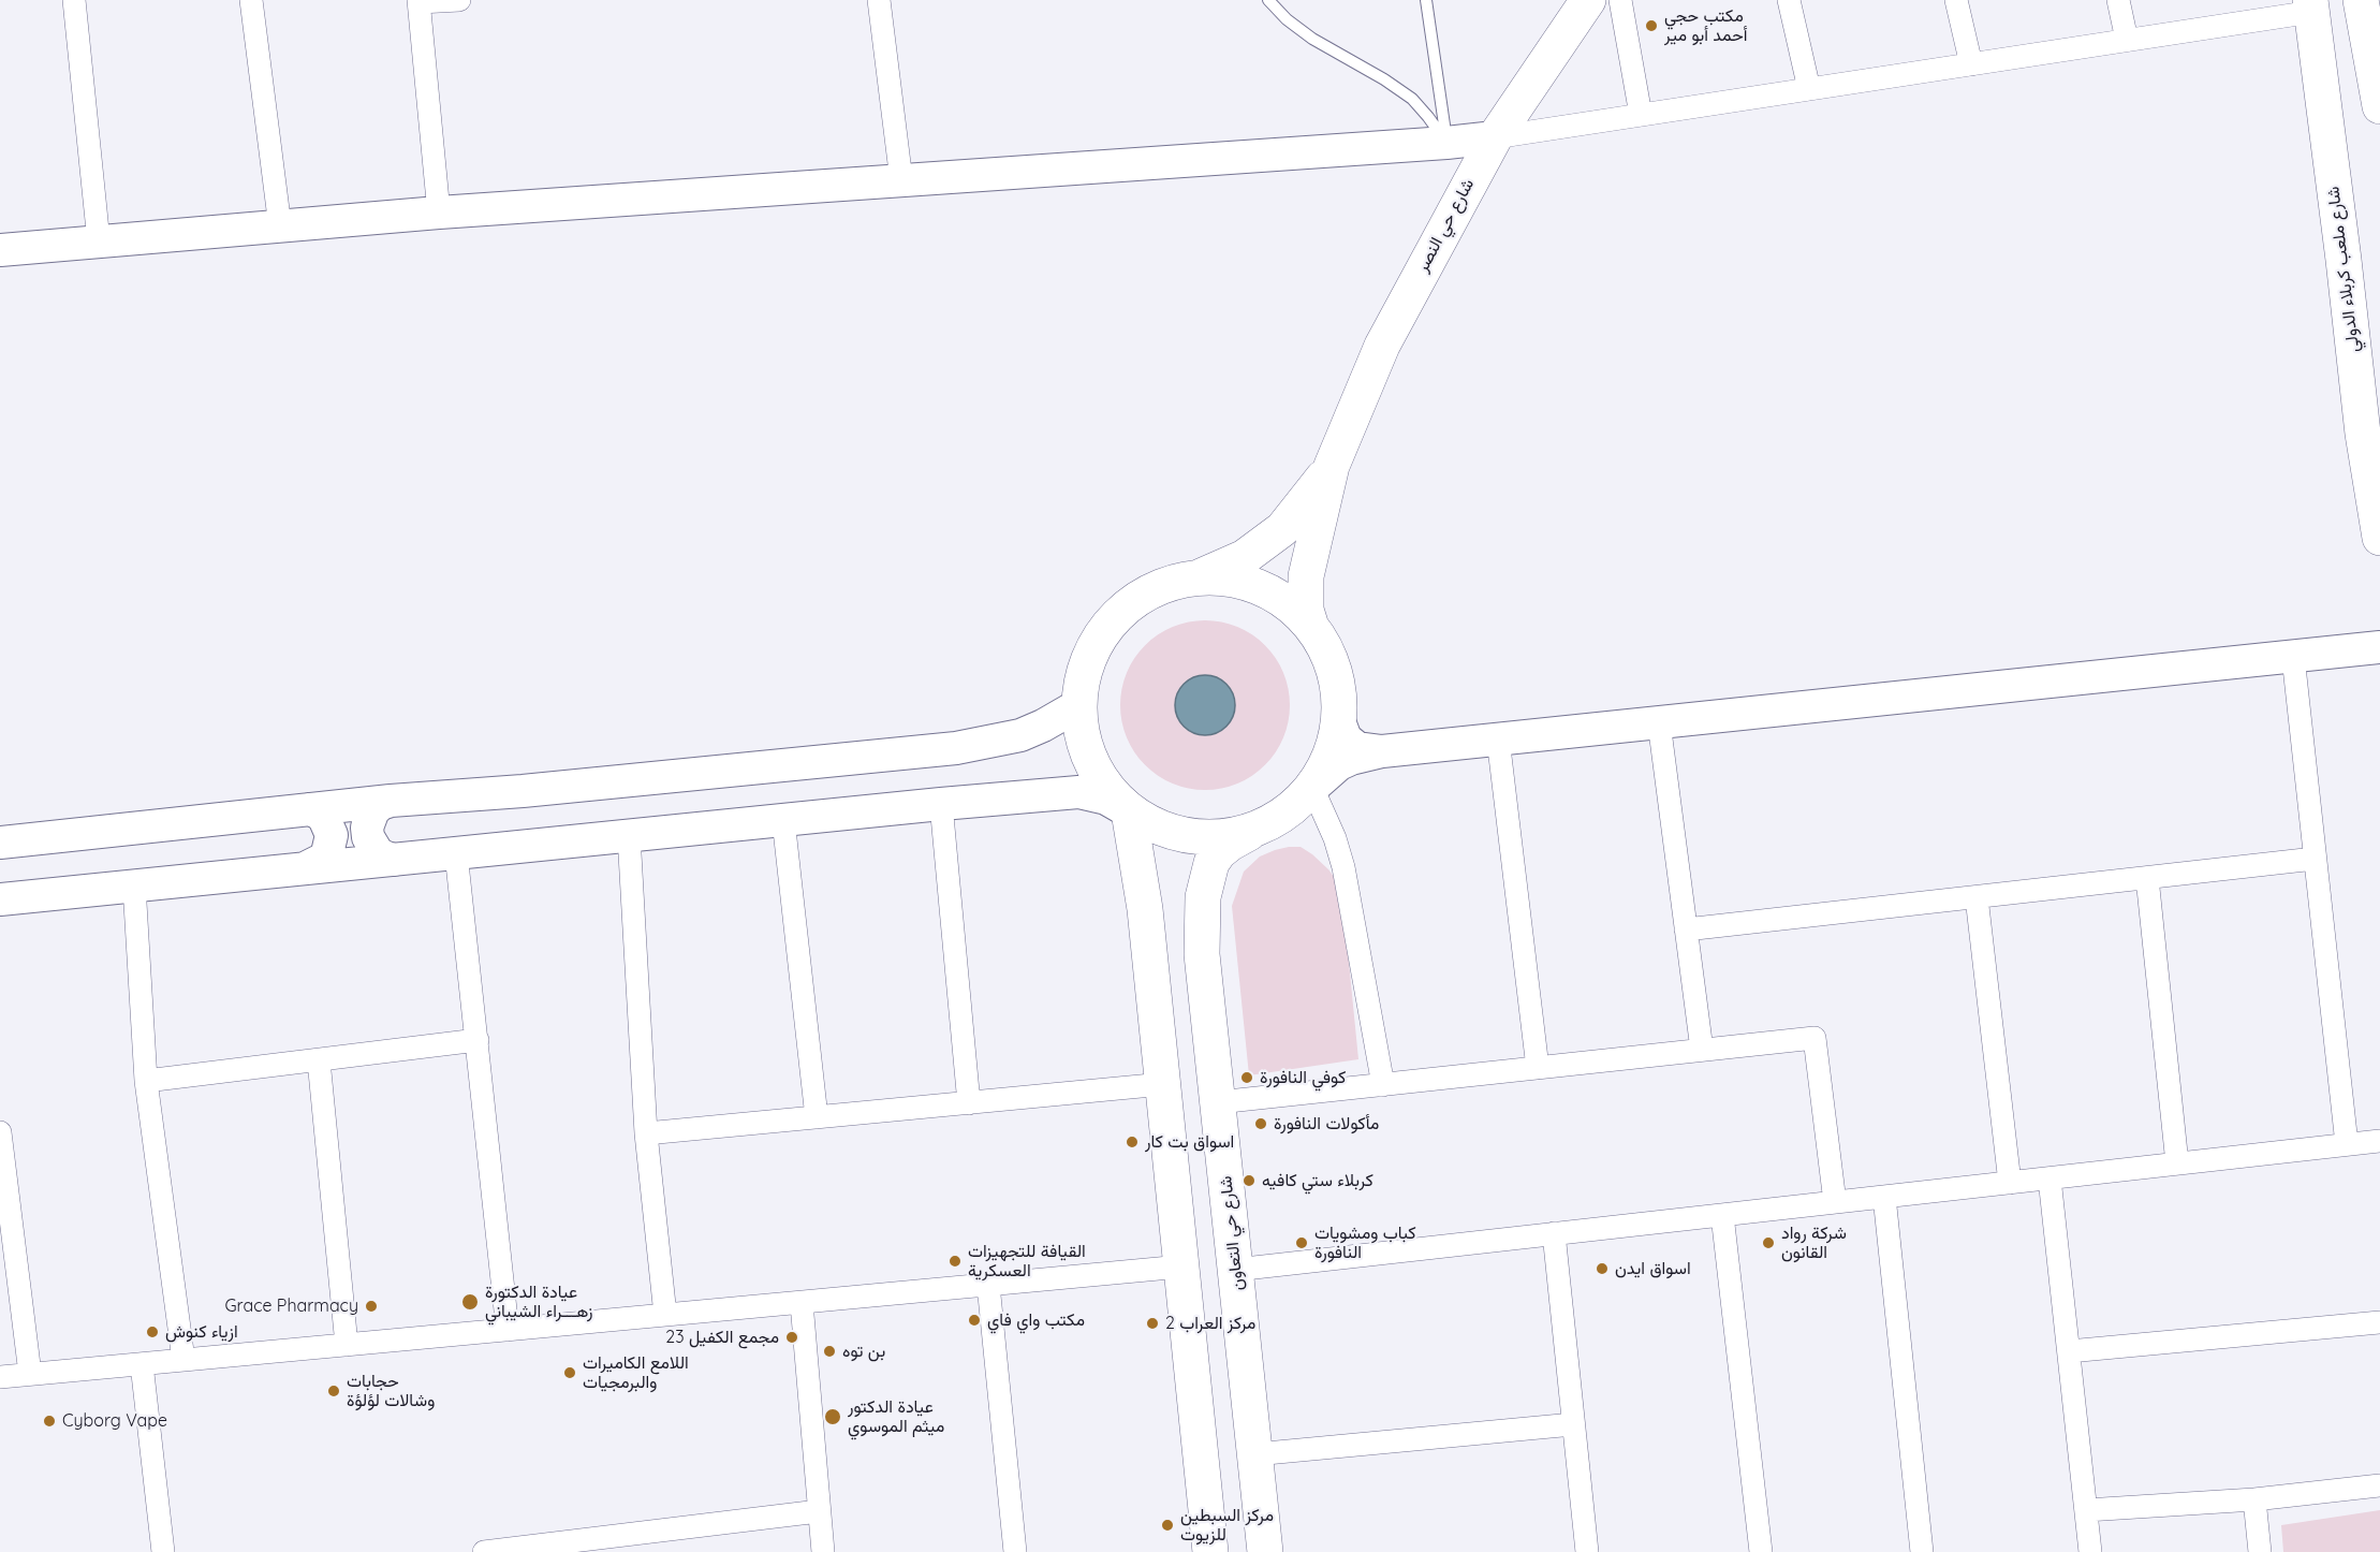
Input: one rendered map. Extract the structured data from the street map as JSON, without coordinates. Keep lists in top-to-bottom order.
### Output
{
  "streets": {
    "main road": ["شارع حي النصر", "شارع ملعب كربلاء الدولي", "شارع حي التعاون"]
  },
  "places": [
    "مكتب حجي أحمد أبو مير",
    "كوفي النافورة",
    "مأكولات النافورة",
    "اسواق بت كار",
    "كربلاء ستي كافيه",
    "كباب ومشويات النافورة",
    "شركة رواد القانون",
    "القيافة للتجهيزات العسكرية",
    "اسواق ايدن",
    "عيادة الدكتورة زهـــراء الشيباني",
    "Grace Pharmacy",
    "مكتب واي فاي",
    "مركز العراب 2",
    "ازياء كنوش",
    "مجمع الكفيل 23",
    "بن توه",
    "اللامع الكاميرات والبرمجيات",
    "حجابات وشالات لؤلؤة",
    "عيادة الدكتور ميثم الموسوي",
    "Cyborg Vape",
    "مركز السبطين للزيوت"
  ]
}
